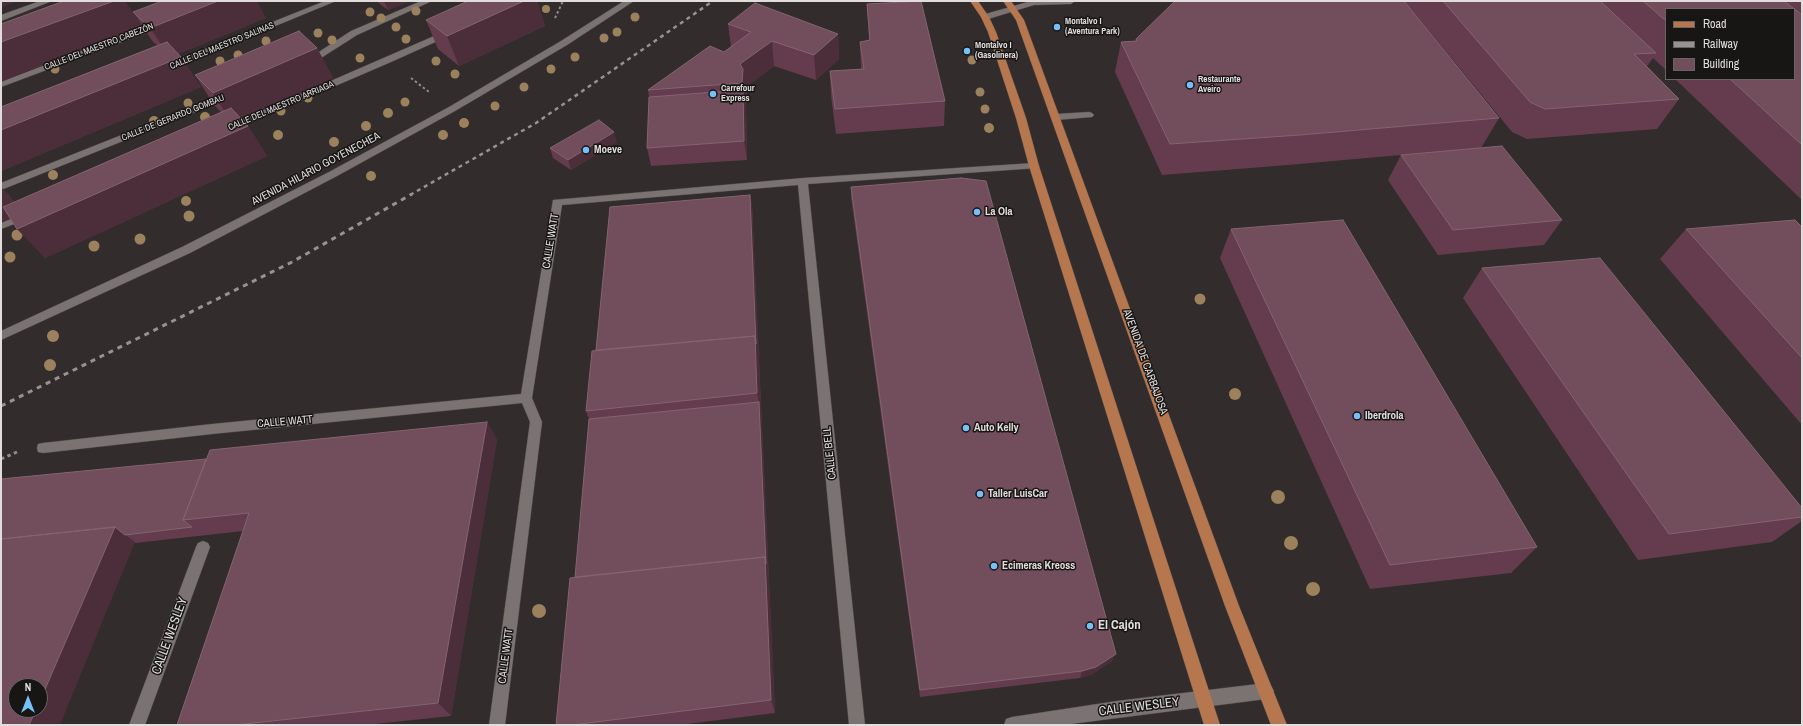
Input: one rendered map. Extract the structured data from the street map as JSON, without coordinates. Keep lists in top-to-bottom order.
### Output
{
  "streets": {
    "main road": ["AVENIDA DE CARBAJOSA"],
    "street": [
      "CALLE DEL MAESTRO SALINAS",
      "CALLE DEL MAESTRO CABEZÓN",
      "CALLE DEL MAESTRO ARRIAGA",
      "CALLE DE GERARDO GOMBAU",
      "AVENIDA HILARIO GOYENECHEA",
      "CALLE WATT",
      "CALLE BELL",
      "CALLE WESLEY"
    ]
  },
  "crossings": [
    ["CALLE WATT", "CALLE BELL"],
    ["AVENIDA DE CARBAJOSA", "CALLE WESLEY"]
  ],
  "places": [
    "Montalvo I (Aventura Park)",
    "Montalvo I (Gasolinera)",
    "Restaurante Aveiro",
    "Carrefour Express",
    "Moeve",
    "La Ola",
    "Iberdrola",
    "Auto Kelly",
    "Taller LuisCar",
    "Ecimeras Kreoss",
    "El Cajón"
  ],
  "legend": ["Road", "Railway", "Building"],
  "north": "top"
}
